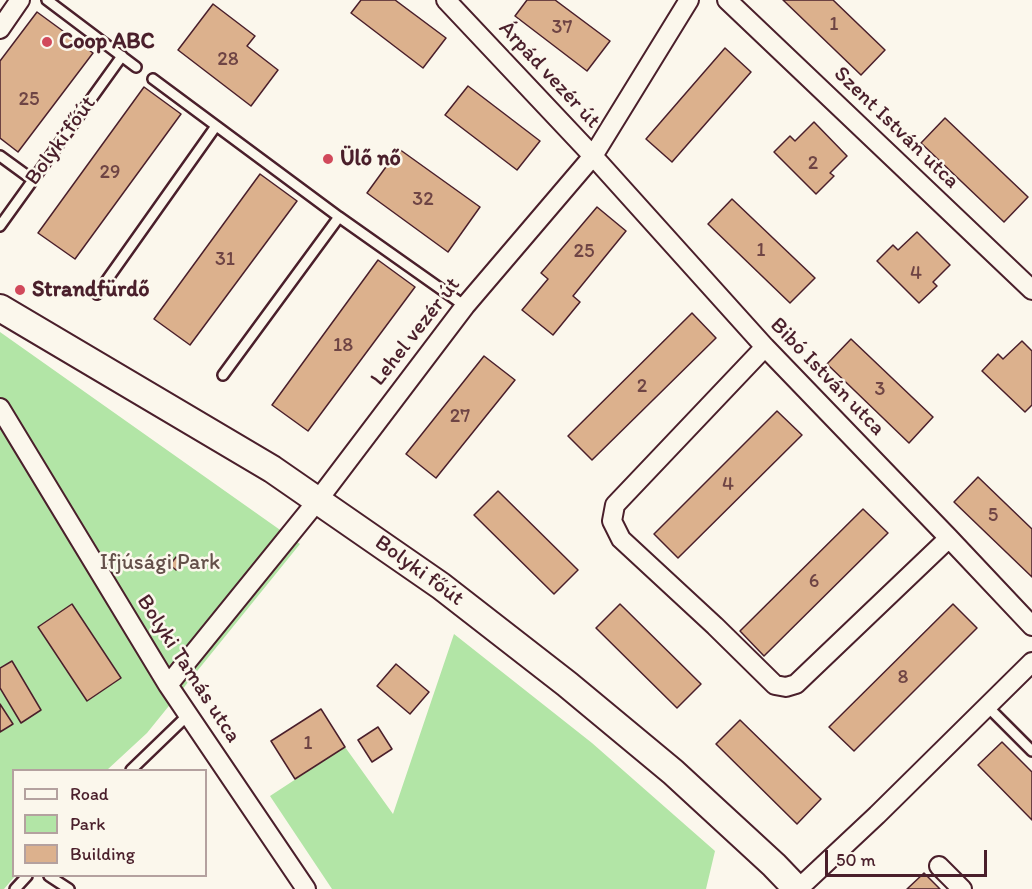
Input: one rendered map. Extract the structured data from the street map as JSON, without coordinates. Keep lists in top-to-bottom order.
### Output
{
  "streets": {
    "main road": ["Bolyki főút"],
    "street": [
      "Árpád vezér út",
      "Szent István utca",
      "Lehel vezér út",
      "Bibó István utca",
      "Bolyki Tamás utca"
    ]
  },
  "crossings": [
    ["Árpád vezér út", "Lehel vezér út"],
    ["Árpád vezér út", "Bibó István utca"],
    ["Bolyki főút", "Lehel vezér út"],
    ["Lehel vezér út", "Bibó István utca"],
    ["Lehel vezér út", "Bolyki Tamás utca"]
  ],
  "parks": ["Ifjúsági Park"],
  "places": ["Coop ABC", "Ülő nő", "Strandfürdő"],
  "house_numbers": [
    "1",
    "37",
    "28",
    "25",
    "2",
    "29",
    "32",
    "1",
    "25",
    "31",
    "4",
    "18",
    "2",
    "3",
    "27",
    "4",
    "5",
    "6",
    "8",
    "1"
  ],
  "legend": ["Road", "Park", "Building"],
  "scale_bar": "50 m"
}
